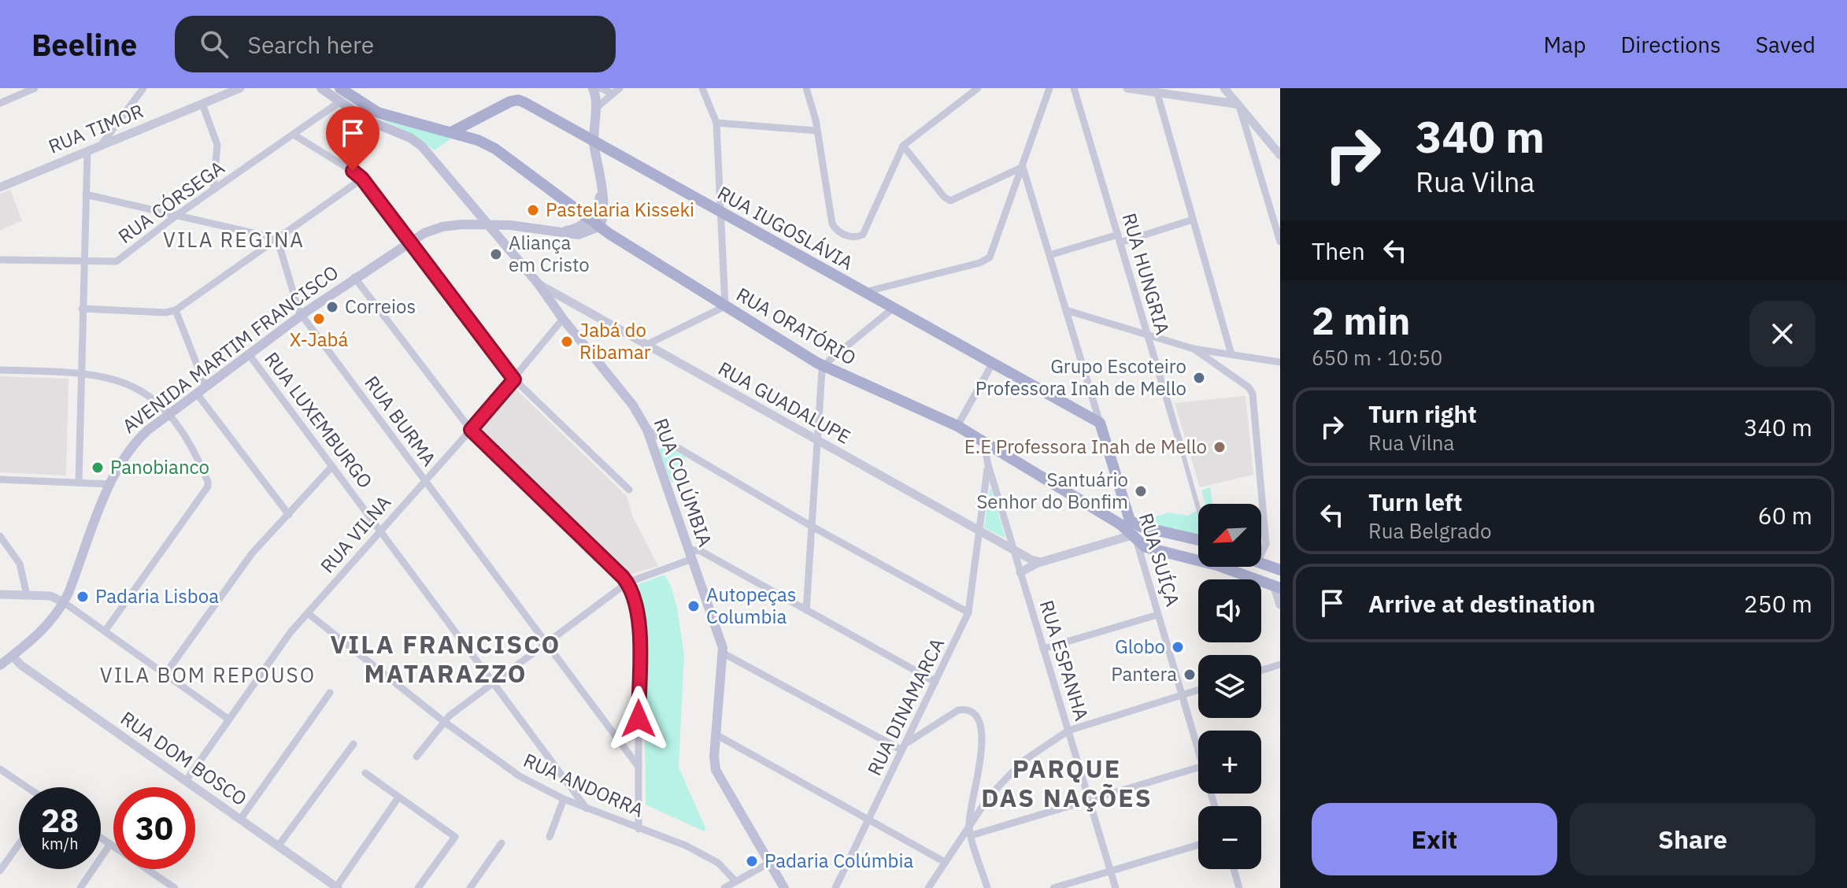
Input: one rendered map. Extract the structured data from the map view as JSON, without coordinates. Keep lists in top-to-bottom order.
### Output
{
  "streets": {
    "main road": [
      "RUA IUGOSLÁVIA",
      "RUA ORATÓRIO",
      "AVENIDA MARTIM FRANCISCO",
      "RUA COLÚMBIA",
      "RUA SUÍÇA"
    ],
    "street": [
      "RUA TIMOR",
      "RUA CÓRSEGA",
      "RUA HUNGRIA",
      "RUA GUADALUPE",
      "RUA LUXEMBURGO",
      "RUA BURMA",
      "RUA VILNA",
      "RUA ESPANHA",
      "RUA DINAMARCA",
      "RUA DOM BOSCO",
      "RUA ANDORRA"
    ]
  },
  "crossings": [
    ["RUA CÓRSEGA", "RUA COLÚMBIA"],
    ["RUA IUGOSLÁVIA", "RUA ORATÓRIO"],
    ["RUA IUGOSLÁVIA", "RUA SUÍÇA"],
    ["RUA ORATÓRIO", "AVENIDA MARTIM FRANCISCO"],
    ["RUA ORATÓRIO", "RUA SUÍÇA"],
    ["RUA ORATÓRIO", "RUA ESPANHA"],
    ["AVENIDA MARTIM FRANCISCO", "RUA LUXEMBURGO"],
    ["AVENIDA MARTIM FRANCISCO", "RUA BURMA"],
    ["AVENIDA MARTIM FRANCISCO", "RUA COLÚMBIA"],
    ["AVENIDA MARTIM FRANCISCO", "RUA DOM BOSCO"],
    ["RUA GUADALUPE", "RUA COLÚMBIA"],
    ["RUA GUADALUPE", "RUA ESPANHA"],
    ["RUA GUADALUPE", "RUA DINAMARCA"],
    ["RUA LUXEMBURGO", "RUA VILNA"],
    ["RUA LUXEMBURGO", "RUA ANDORRA"],
    ["RUA BURMA", "RUA VILNA"],
    ["RUA COLÚMBIA", "RUA VILNA"],
    ["RUA VILNA", "RUA DOM BOSCO"],
    ["RUA VILNA", "RUA ANDORRA"],
    ["RUA ESPANHA", "RUA DINAMARCA"]
  ],
  "districts": [
    "VILA REGINA",
    "VILA FRANCISCO MATARAZZO",
    "VILA BOM REPOUSO",
    "PARQUE DAS NAÇÕES"
  ],
  "places": [
    "Pastelaria Kisseki",
    "Aliança em Cristo",
    "Correios",
    "X-Jabá",
    "Jabá do Ribamar",
    "Grupo Escoteiro Professora Inah de Mello",
    "E.E Professora Inah de Mello",
    "Panobianco",
    "Santuário Senhor do Bonfim",
    "Padaria Lisboa",
    "Autopeças Columbia",
    "Globo",
    "Pantera",
    "Padaria Colúmbia"
  ],
  "north": "bottom left",
  "page": {
    "header": "Beeline",
    "search": "Search here",
    "nav": ["Map", "Directions", "Saved"],
    "turn": ["340 m", "Rua Vilna"],
    "then": "Then",
    "heading": ["2 min", "650 m · 10:50"],
    "list": [
      {
        "name": "Turn right",
        "note": "Rua Vilna",
        "value": "340 m"
      },
      {
        "name": "Turn left",
        "note": "Rua Belgrado",
        "value": "60 m"
      },
      {
        "name": "Arrive at destination",
        "value": "250 m"
      }
    ],
    "map_buttons": ["+", "−"],
    "speed": "28 km/h",
    "limit": "30",
    "buttons": ["Exit", "Share"]
  }
}
